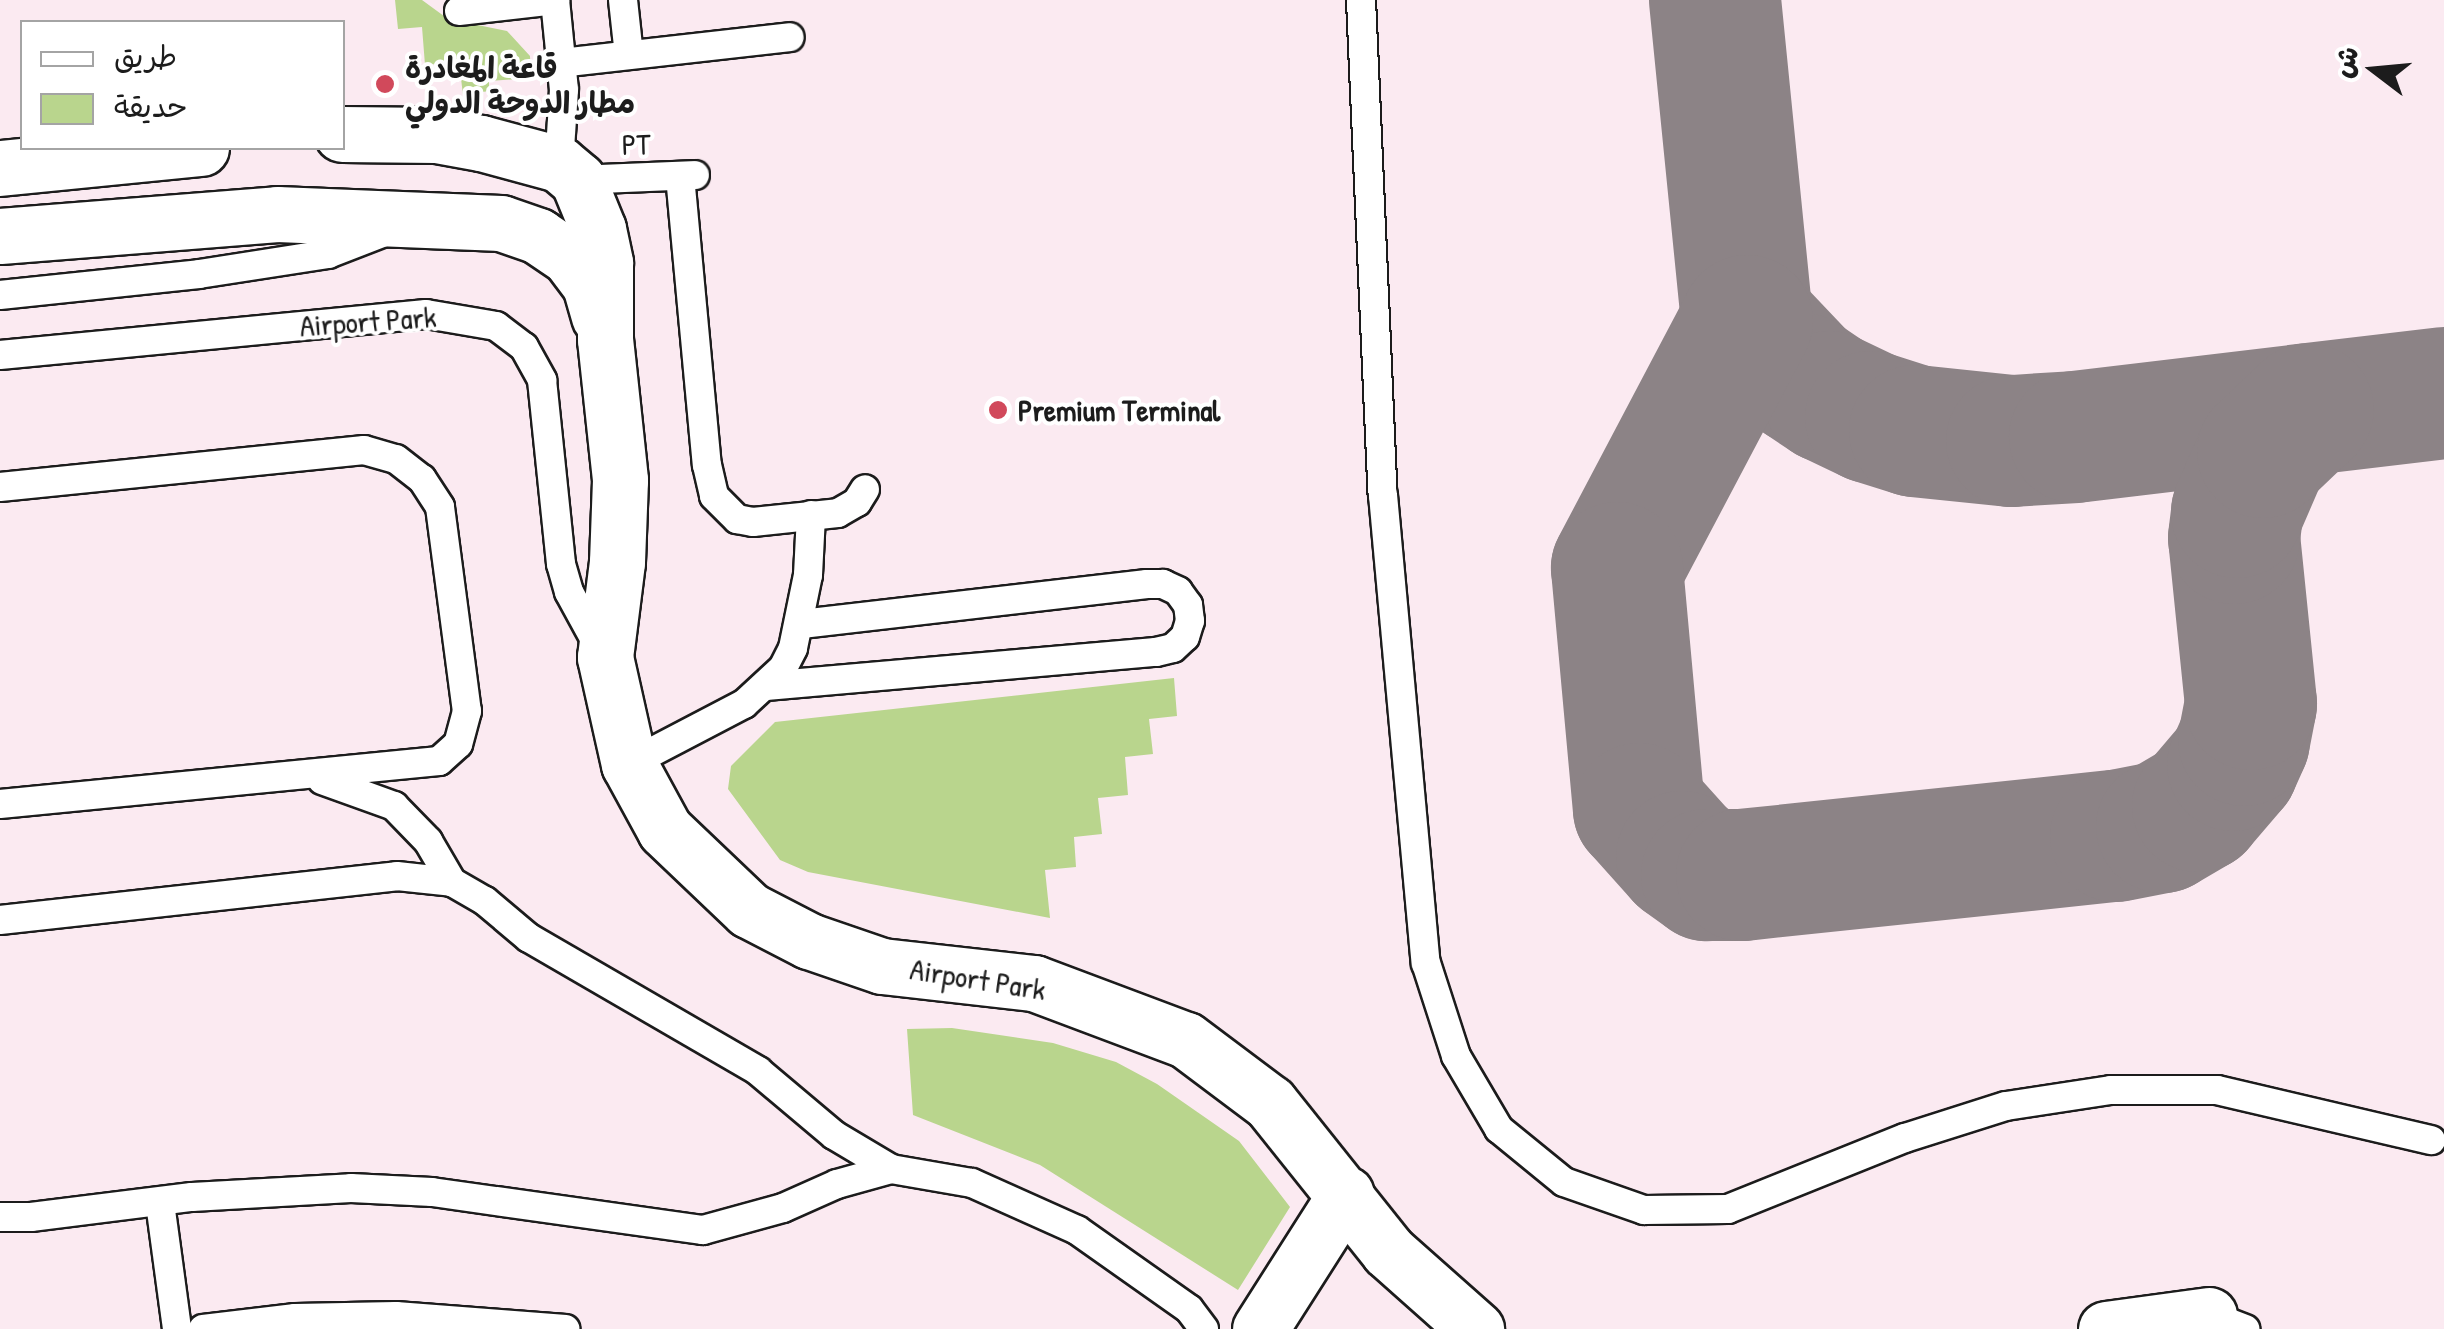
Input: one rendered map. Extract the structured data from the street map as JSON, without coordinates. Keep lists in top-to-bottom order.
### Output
{
  "streets": {
    "street": ["Airport Park"],
    "lane": ["PT"]
  },
  "crossings": [
    ["PT", "Airport Park"]
  ],
  "places": ["قاعة المغادرة مطار الدوحة الدولي", "Premium Terminal"],
  "legend": ["طريق", "حديقة"],
  "north": "left"
}
